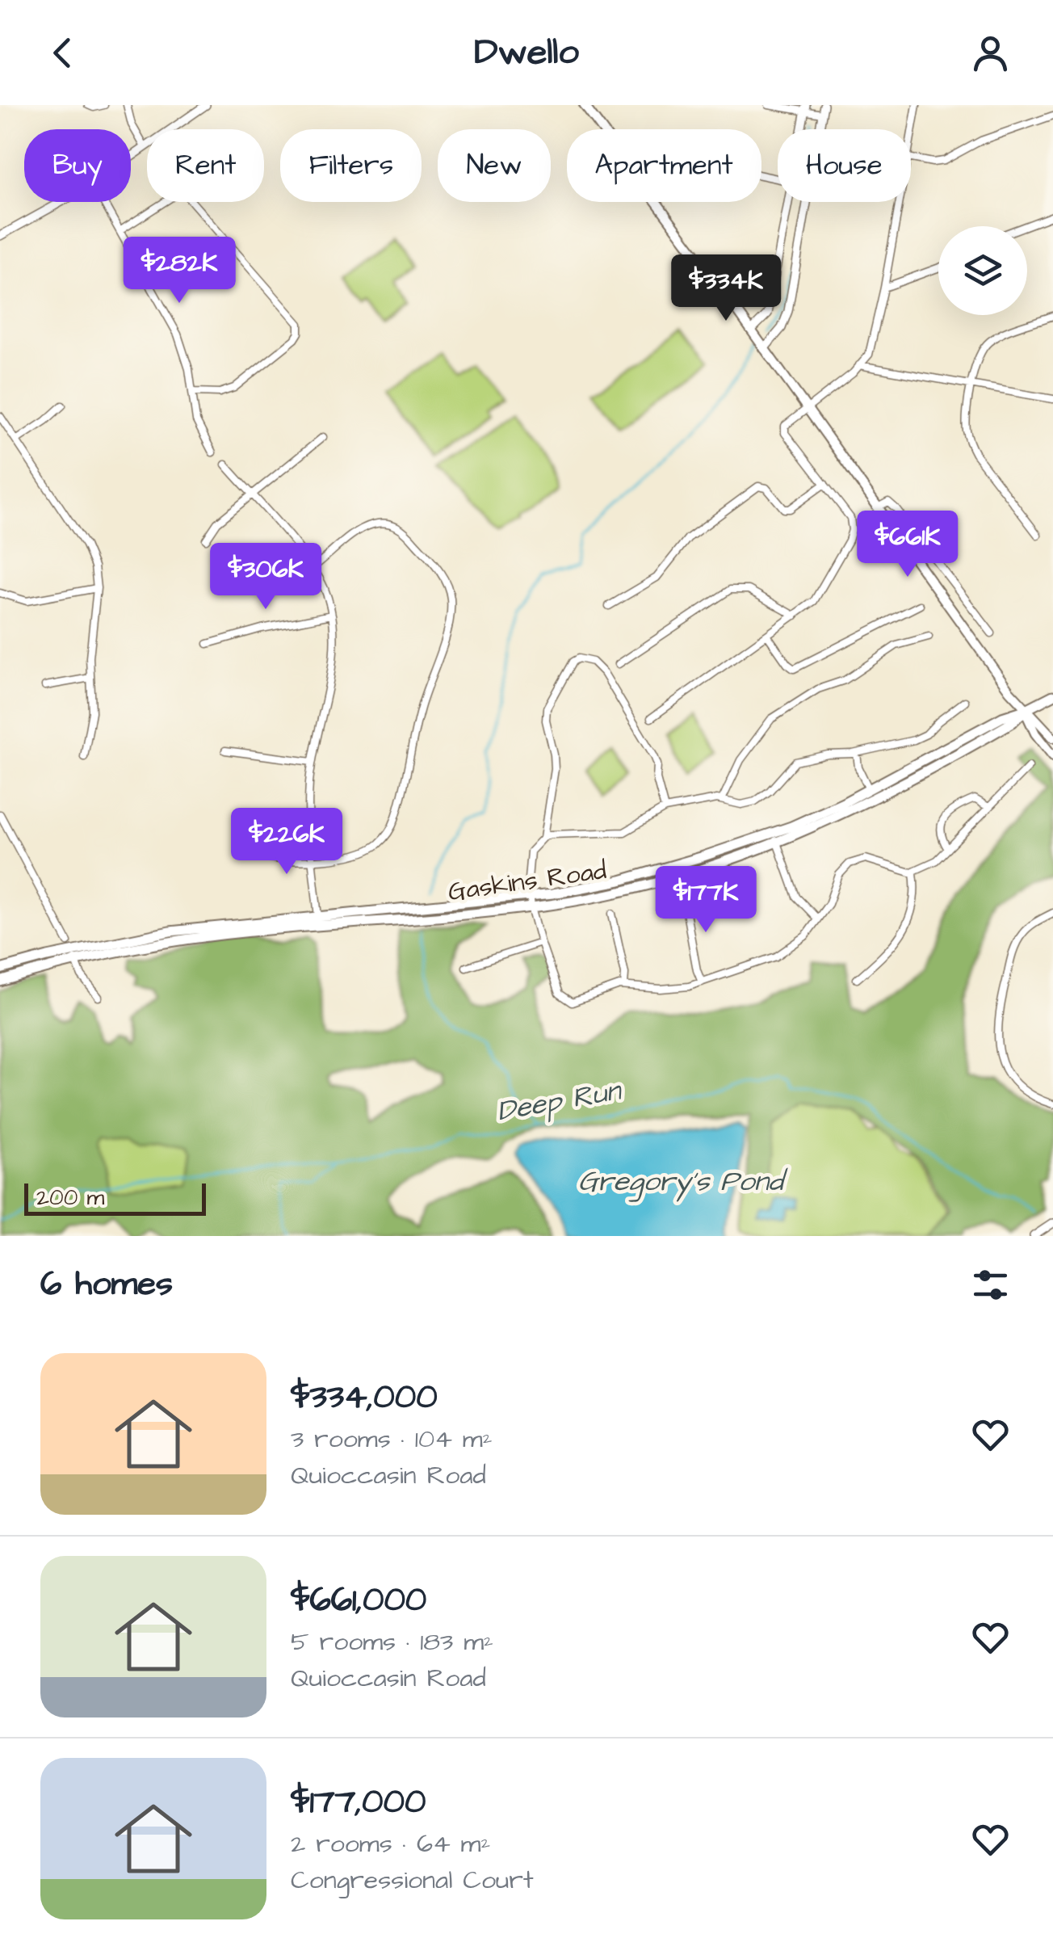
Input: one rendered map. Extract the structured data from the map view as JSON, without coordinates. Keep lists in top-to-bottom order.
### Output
{
  "streets": {
    "main road": ["Gaskins Road"]
  },
  "water": ["Deep Run", "Gregory's Pond"],
  "scale_bar": "200 m",
  "page": {
    "header": "Dwello",
    "chip": [
      "Buy",
      "Rent",
      "Filters",
      "New",
      "Apartment",
      "House"
    ],
    "price": [
      "$282K",
      "$334K",
      "$661K",
      "$306K",
      "$226K",
      "$177K"
    ],
    "scale": "200 m",
    "heading": "6 homes",
    "list": [
      {
        "name": "$334,000",
        "note": "3 rooms · 104 m² · Quioccasin Road"
      },
      {
        "name": "$661,000",
        "note": "5 rooms · 183 m² · Quioccasin Road"
      },
      {
        "name": "$177,000",
        "note": "2 rooms · 64 m² · Congressional Court"
      }
    ]
  }
}
